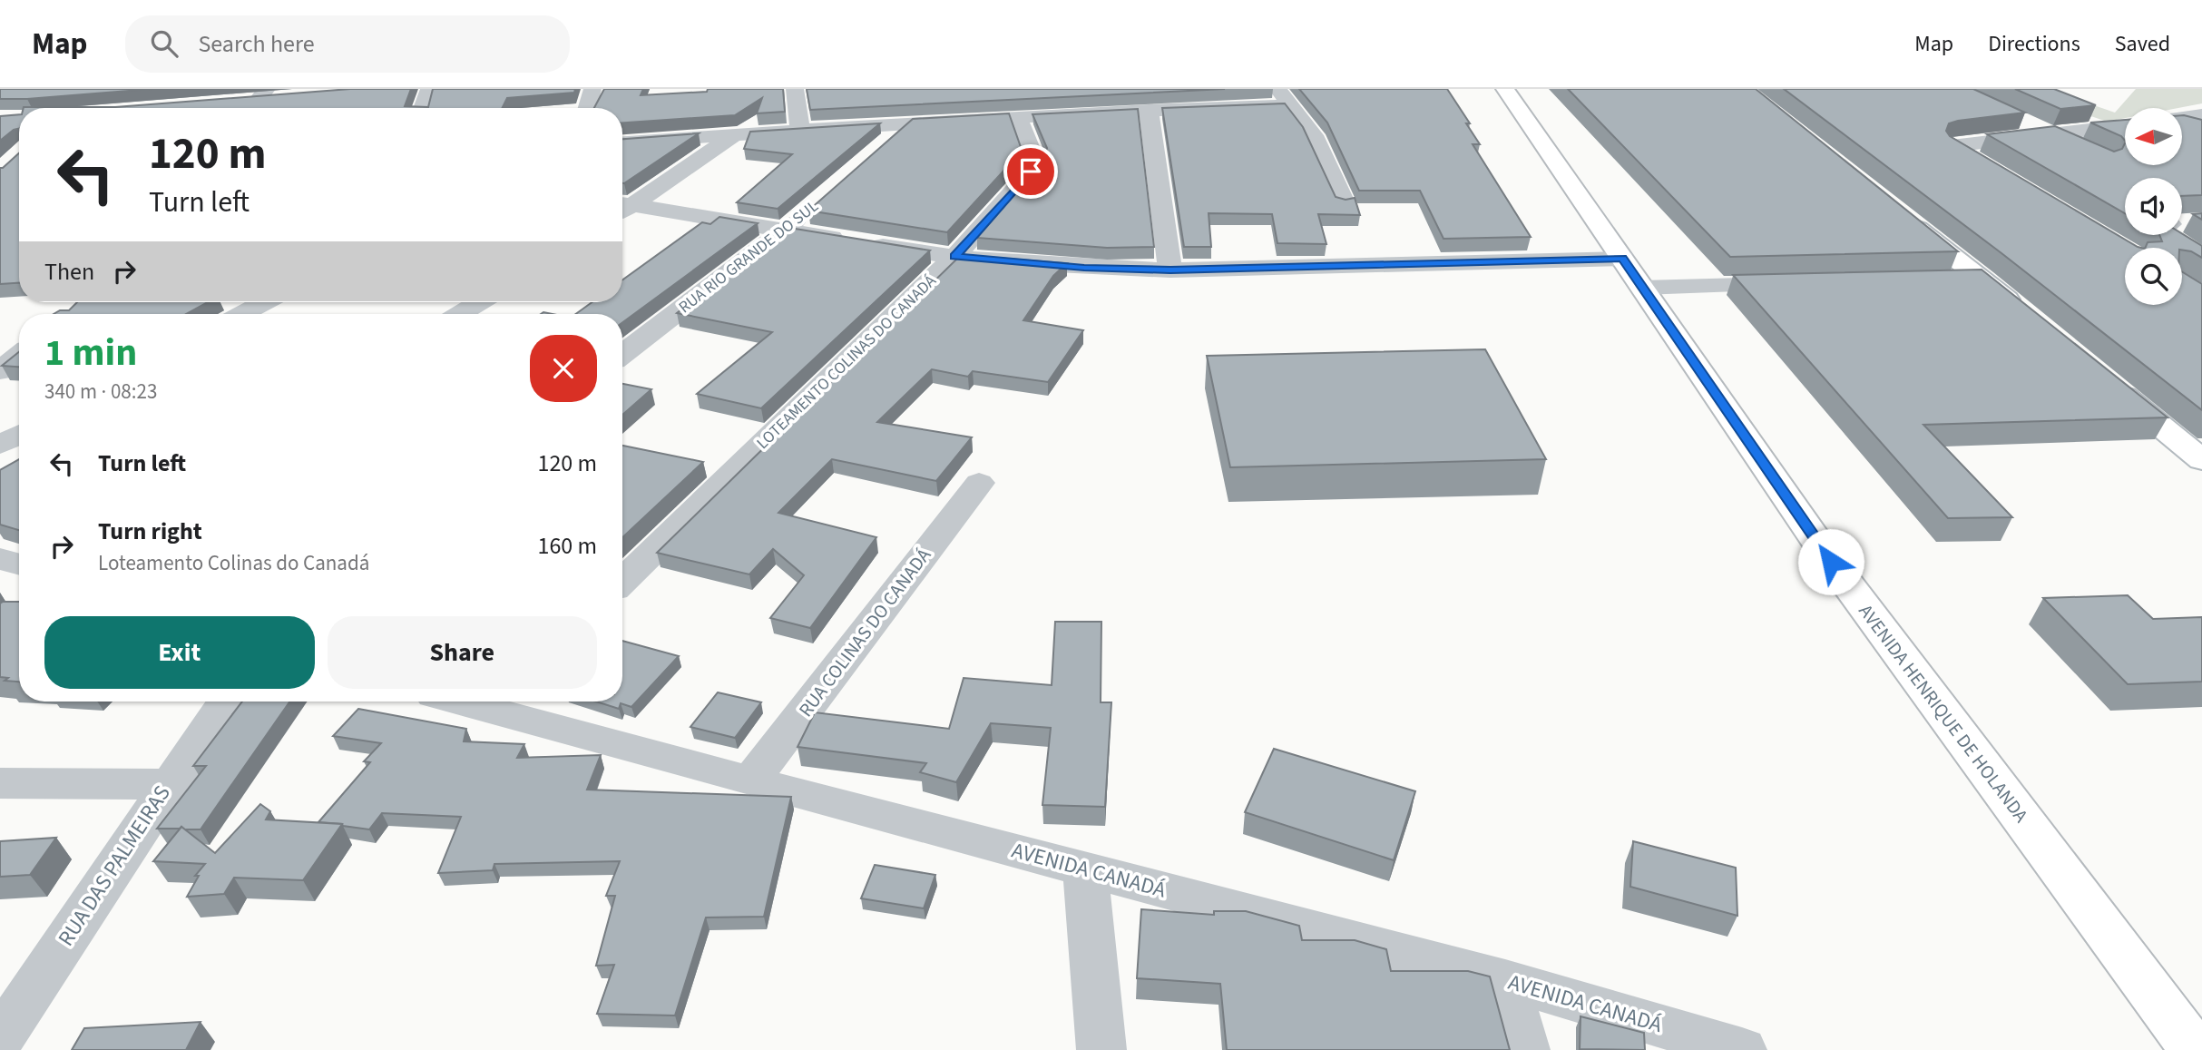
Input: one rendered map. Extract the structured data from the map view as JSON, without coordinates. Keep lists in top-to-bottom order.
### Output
{
  "streets": {
    "main road": ["AVENIDA HENRIQUE DE HOLANDA"],
    "street": [
      "RUA RIO GRANDE DO SUL",
      "LOTEAMENTO COLINAS DO CANADÁ",
      "RUA COLINAS DO CANADÁ",
      "RUA DAS PALMEIRAS",
      "AVENIDA CANADÁ"
    ]
  },
  "crossings": [
    ["RUA COLINAS DO CANADÁ", "AVENIDA CANADÁ"]
  ],
  "north": "left",
  "page": {
    "header": "Map",
    "search": "Search here",
    "nav": ["Map", "Directions", "Saved"],
    "turn": ["120 m", "Turn left"],
    "then": "Then",
    "heading": ["1 min", "340 m · 08:23"],
    "list": [
      {
        "name": "Turn left",
        "value": "120 m"
      },
      {
        "name": "Turn right",
        "note": "Loteamento Colinas do Canadá",
        "value": "160 m"
      }
    ],
    "buttons": ["Exit", "Share"]
  }
}
